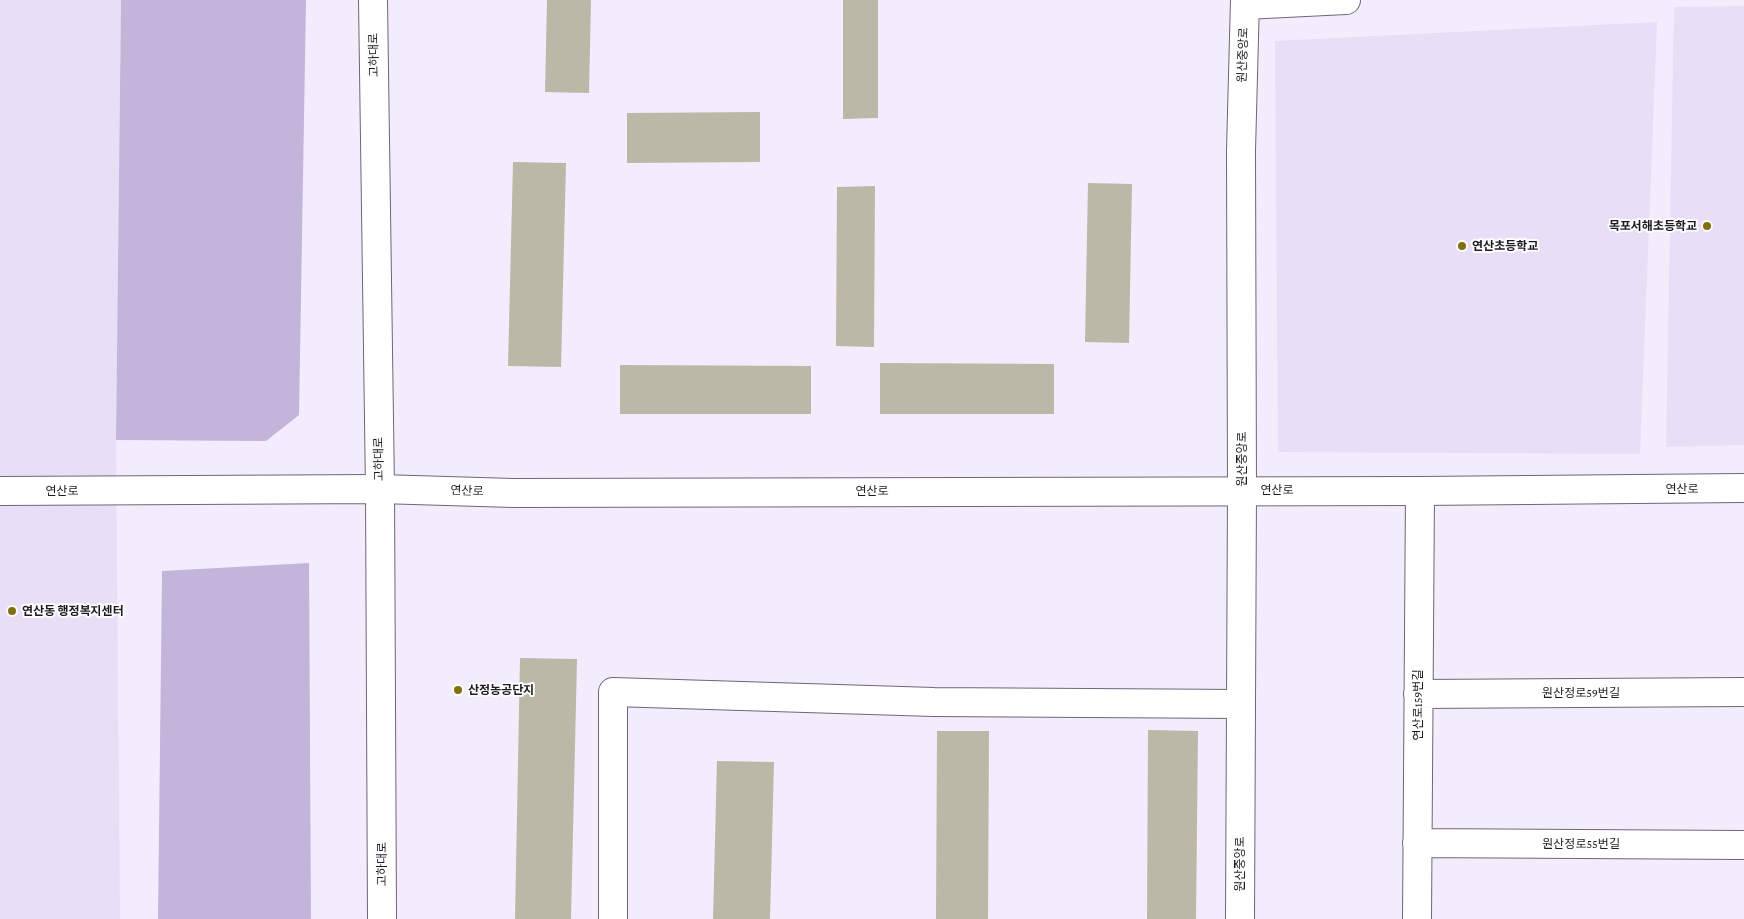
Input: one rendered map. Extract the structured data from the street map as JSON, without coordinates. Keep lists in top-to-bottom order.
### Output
{
  "streets": {
    "street": [
      "고하대로",
      "원산중앙로",
      "연산로",
      "원산정로59번길",
      "연산로159번길",
      "원산정로55번길"
    ]
  },
  "crossings": [
    ["고하대로", "연산로"],
    ["원산중앙로", "연산로"],
    ["연산로", "연산로159번길"],
    ["원산정로59번길", "연산로159번길"],
    ["연산로159번길", "원산정로55번길"]
  ],
  "places": [
    "목포서해초등학교",
    "연산초등학교",
    "연산동 행정복지센터",
    "산정농공단지"
  ]
}
